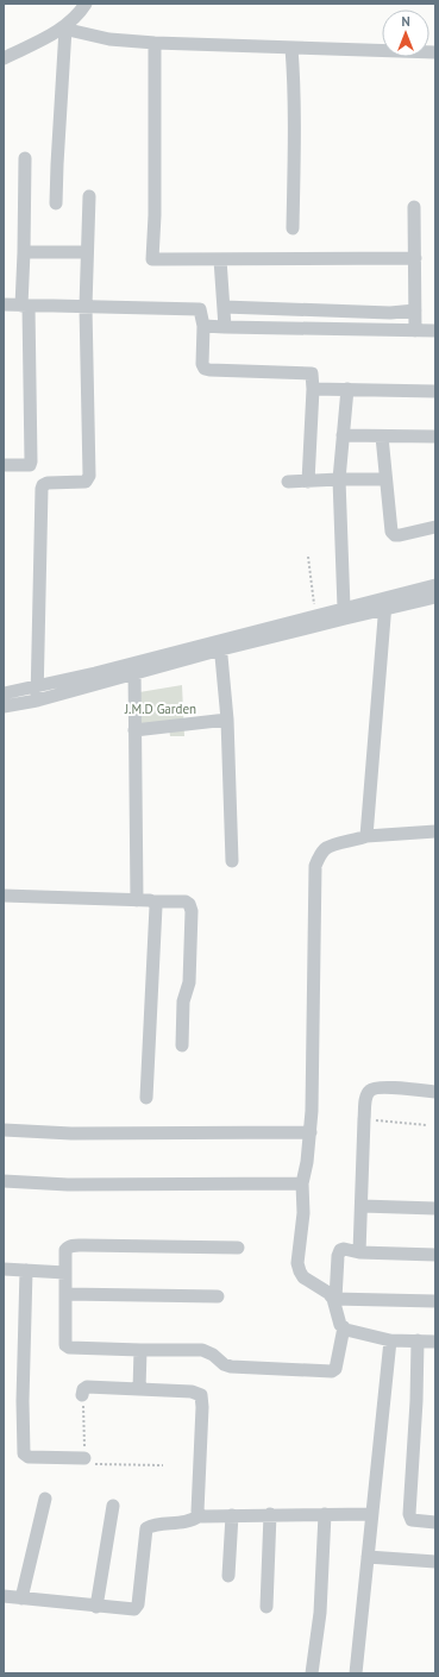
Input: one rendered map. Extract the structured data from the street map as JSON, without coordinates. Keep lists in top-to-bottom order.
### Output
{
  "parks": ["J.M.D Garden"],
  "north": "top"
}
